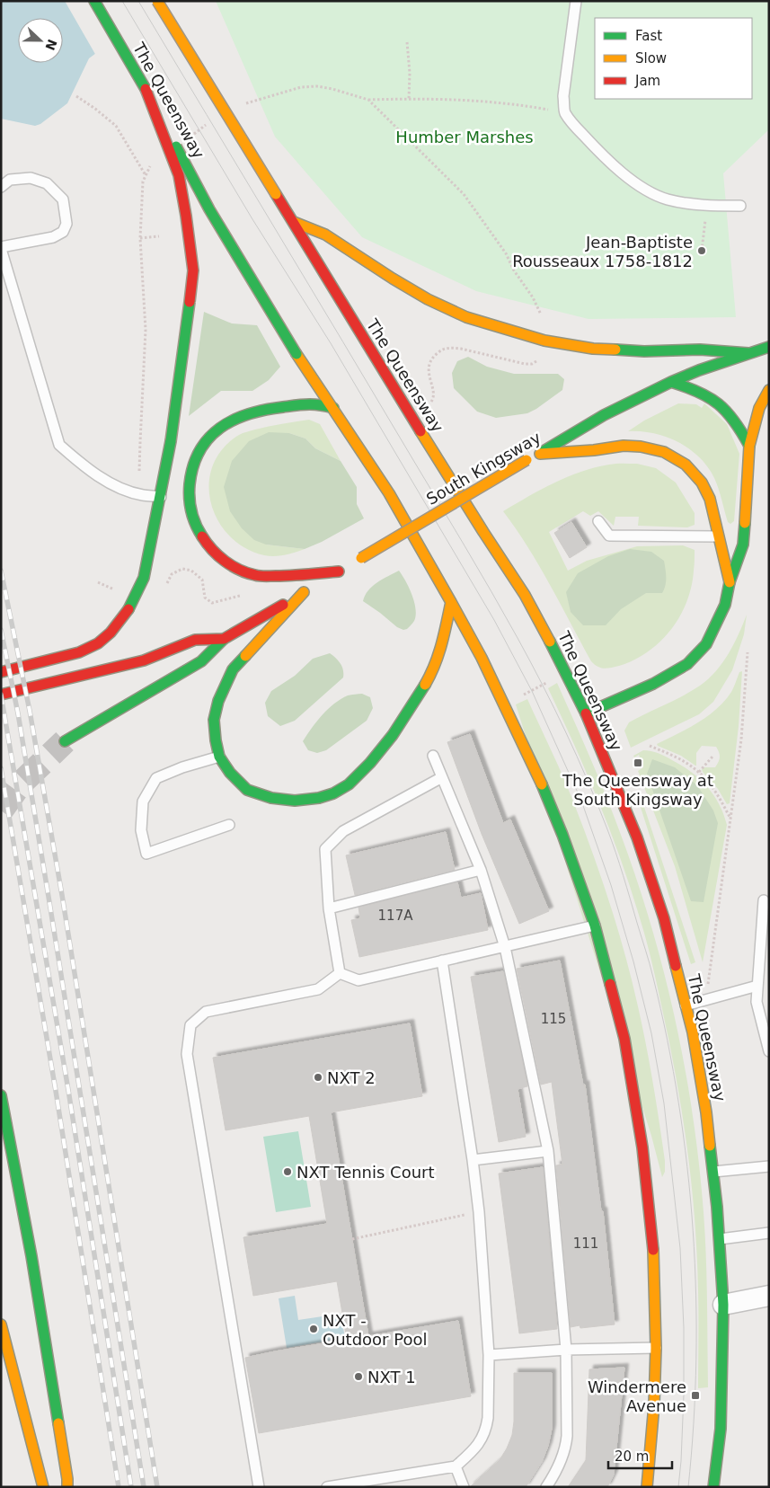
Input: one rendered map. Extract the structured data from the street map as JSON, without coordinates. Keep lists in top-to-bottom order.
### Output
{
  "streets": {
    "main road": ["The Queensway", "South Kingsway"]
  },
  "parks": ["Humber Marshes"],
  "places": {
    "other": [
      "Jean-Baptiste Rousseaux 1758-1812",
      "NXT 2",
      "NXT Tennis Court",
      "NXT - Outdoor Pool",
      "NXT 1"
    ],
    "transit": ["The Queensway at South Kingsway", "Windermere Avenue"]
  },
  "house_numbers": ["117A", "115", "111"],
  "legend": ["Fast", "Slow", "Jam"],
  "scale_bar": "20 m",
  "north": "right"
}
